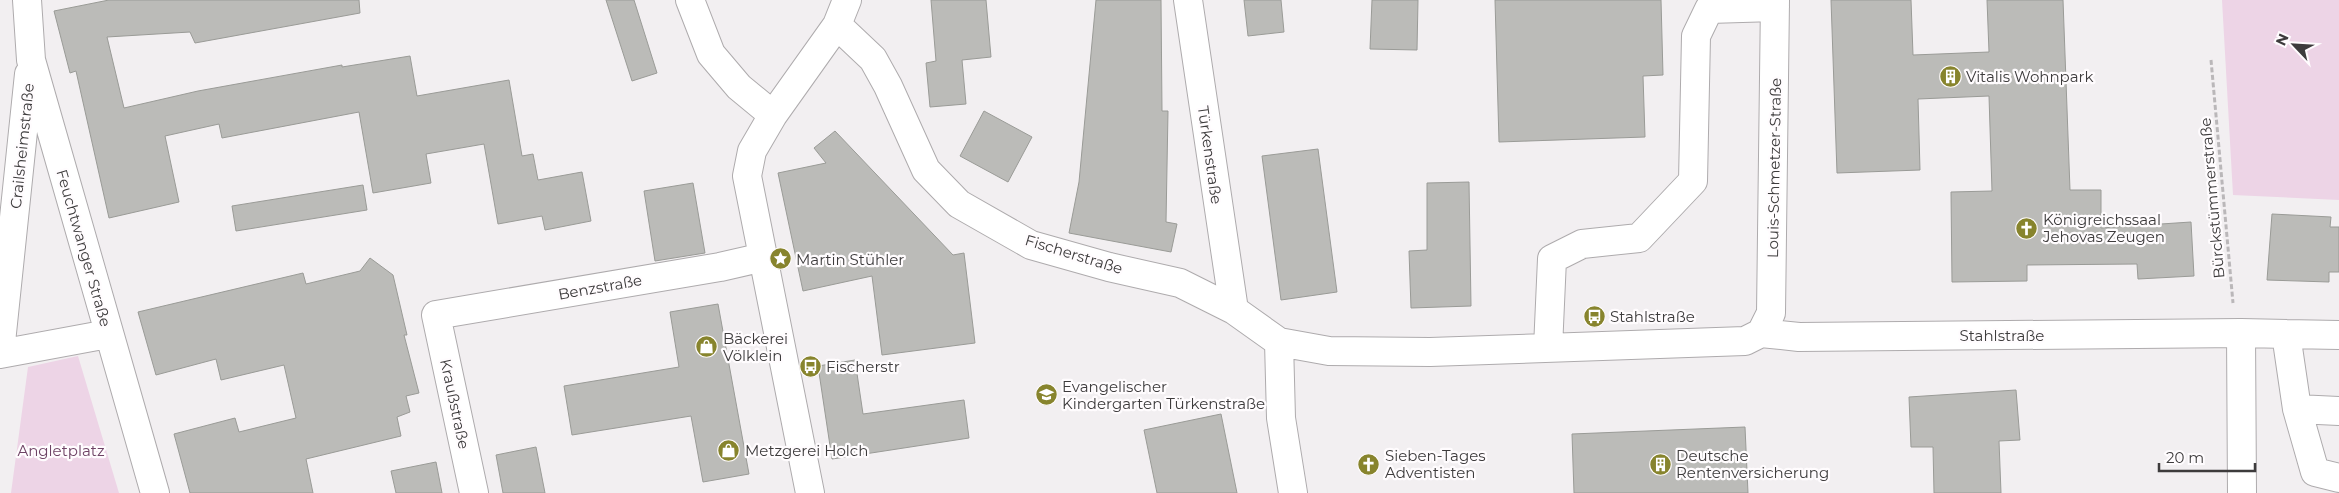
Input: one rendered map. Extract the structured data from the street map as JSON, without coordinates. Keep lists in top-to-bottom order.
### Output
{
  "streets": {
    "street": [
      "Crailsheimstraße",
      "Türkenstraße",
      "Louis-Schmetzer-Straße",
      "Feuchtwanger Straße",
      "Fischerstraße",
      "Benzstraße",
      "Stahlstraße",
      "Kraußstraße"
    ],
    "path": ["Bürckstümmerstraße"]
  },
  "crossings": [
    ["Crailsheimstraße", "Feuchtwanger Straße"],
    ["Türkenstraße", "Fischerstraße"],
    ["Louis-Schmetzer-Straße", "Stahlstraße"],
    ["Bürckstümmerstraße", "Stahlstraße"],
    ["Fischerstraße", "Stahlstraße"],
    ["Benzstraße", "Kraußstraße"]
  ],
  "parks": ["Angletplatz"],
  "places": {
    "building": ["Vitalis Wohnpark", "Deutsche Rentenversicherung"],
    "church": ["Königreichssaal Jehovas Zeugen", "Sieben-Tages Adventisten"],
    "place": ["Martin Stühler"],
    "bus stop": ["Stahlstraße", "Fischerstr"],
    "shop": ["Bäckerei Völklein", "Metzgerei Holch"],
    "school or university": ["Evangelischer Kindergarten Türkenstraße"]
  },
  "scale_bar": "20 m",
  "north": "top left"
}
